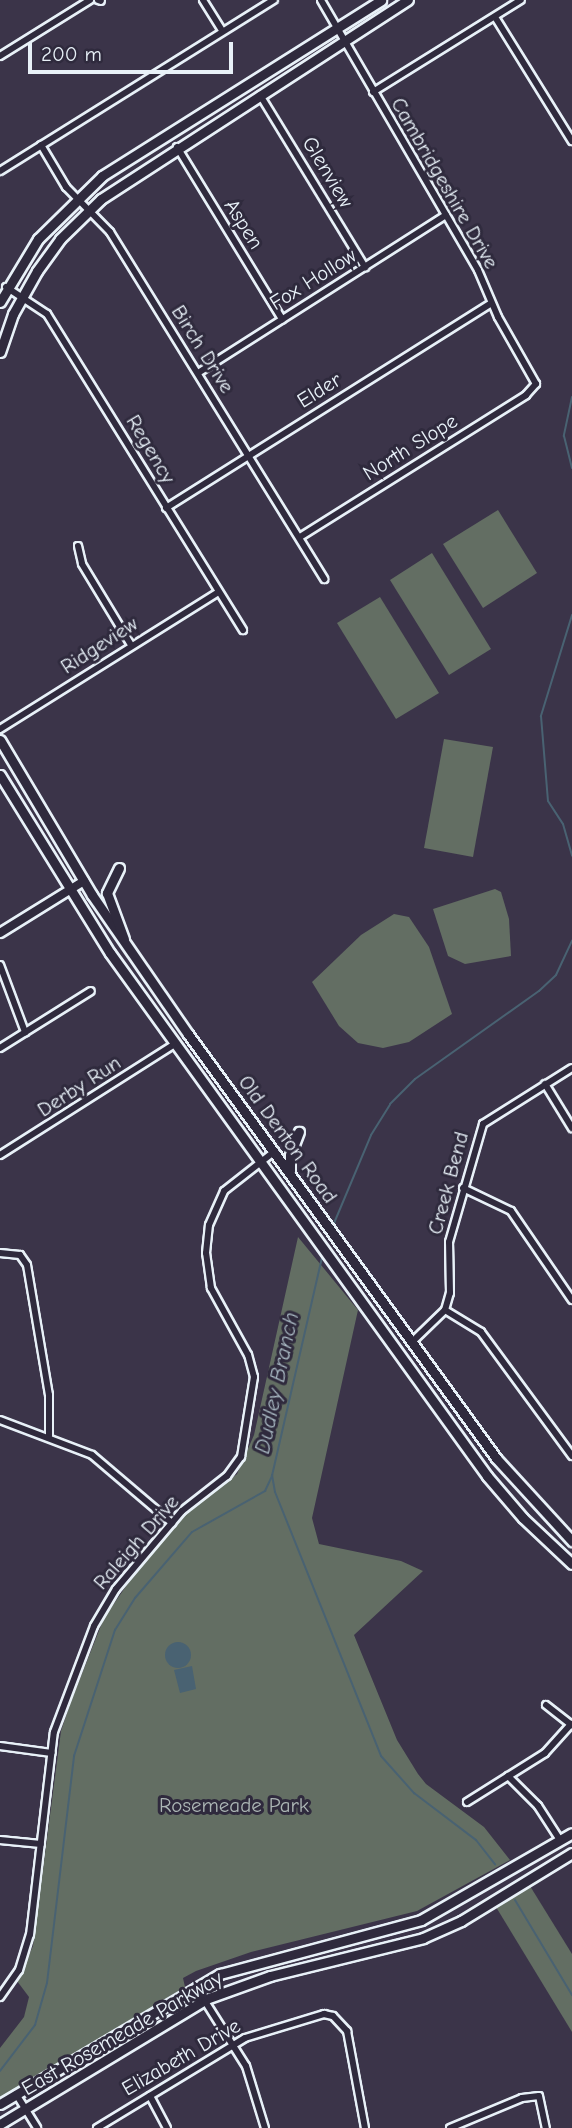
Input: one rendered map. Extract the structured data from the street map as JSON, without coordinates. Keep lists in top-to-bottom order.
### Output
{
  "streets": {
    "main road": ["Old Denton Road", "East Rosemeade Parkway"],
    "street": [
      "Glenview",
      "Cambridgeshire Drive",
      "Aspen",
      "Fox Hollow",
      "Birch Drive",
      "Elder",
      "North Slope",
      "Regency",
      "Ridgeview",
      "Derby Run",
      "Creek Bend",
      "Raleigh Drive",
      "Elizabeth Drive"
    ]
  },
  "crossings": [
    ["Glenview", "Fox Hollow"],
    ["Cambridgeshire Drive", "Fox Hollow"],
    ["Cambridgeshire Drive", "Elder"],
    ["Cambridgeshire Drive", "North Slope"],
    ["Aspen", "Fox Hollow"],
    ["Fox Hollow", "Birch Drive"],
    ["Birch Drive", "Elder"],
    ["Birch Drive", "North Slope"],
    ["Elder", "Regency"],
    ["Regency", "Ridgeview"],
    ["Derby Run", "Old Denton Road"],
    ["Old Denton Road", "Raleigh Drive"]
  ],
  "water": ["Dudley Branch"],
  "parks": ["Rosemeade Park"],
  "scale_bar": "200 m"
}
